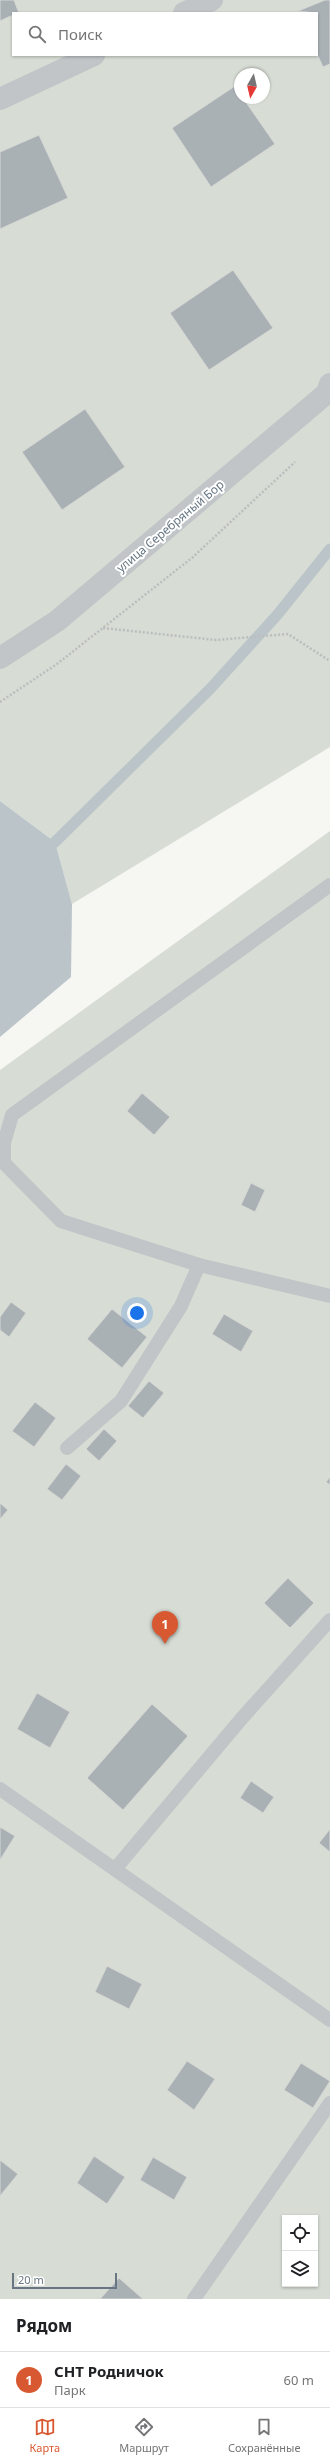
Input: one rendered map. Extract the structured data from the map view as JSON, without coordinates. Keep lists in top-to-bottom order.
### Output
{
  "streets": {
    "street": ["улица Серебряный Бор"]
  },
  "scale_bar": "20 m",
  "north": "bottom",
  "page": {
    "search": "Поиск",
    "pins": "1",
    "scale": "20 m",
    "heading": "Рядом",
    "list": [
      {
        "mark": "1",
        "name": "СНТ Родничок",
        "note": "Парк",
        "value": "60 m"
      }
    ],
    "nav": ["Карта", "Маршрут", "Сохранённые"]
  }
}
